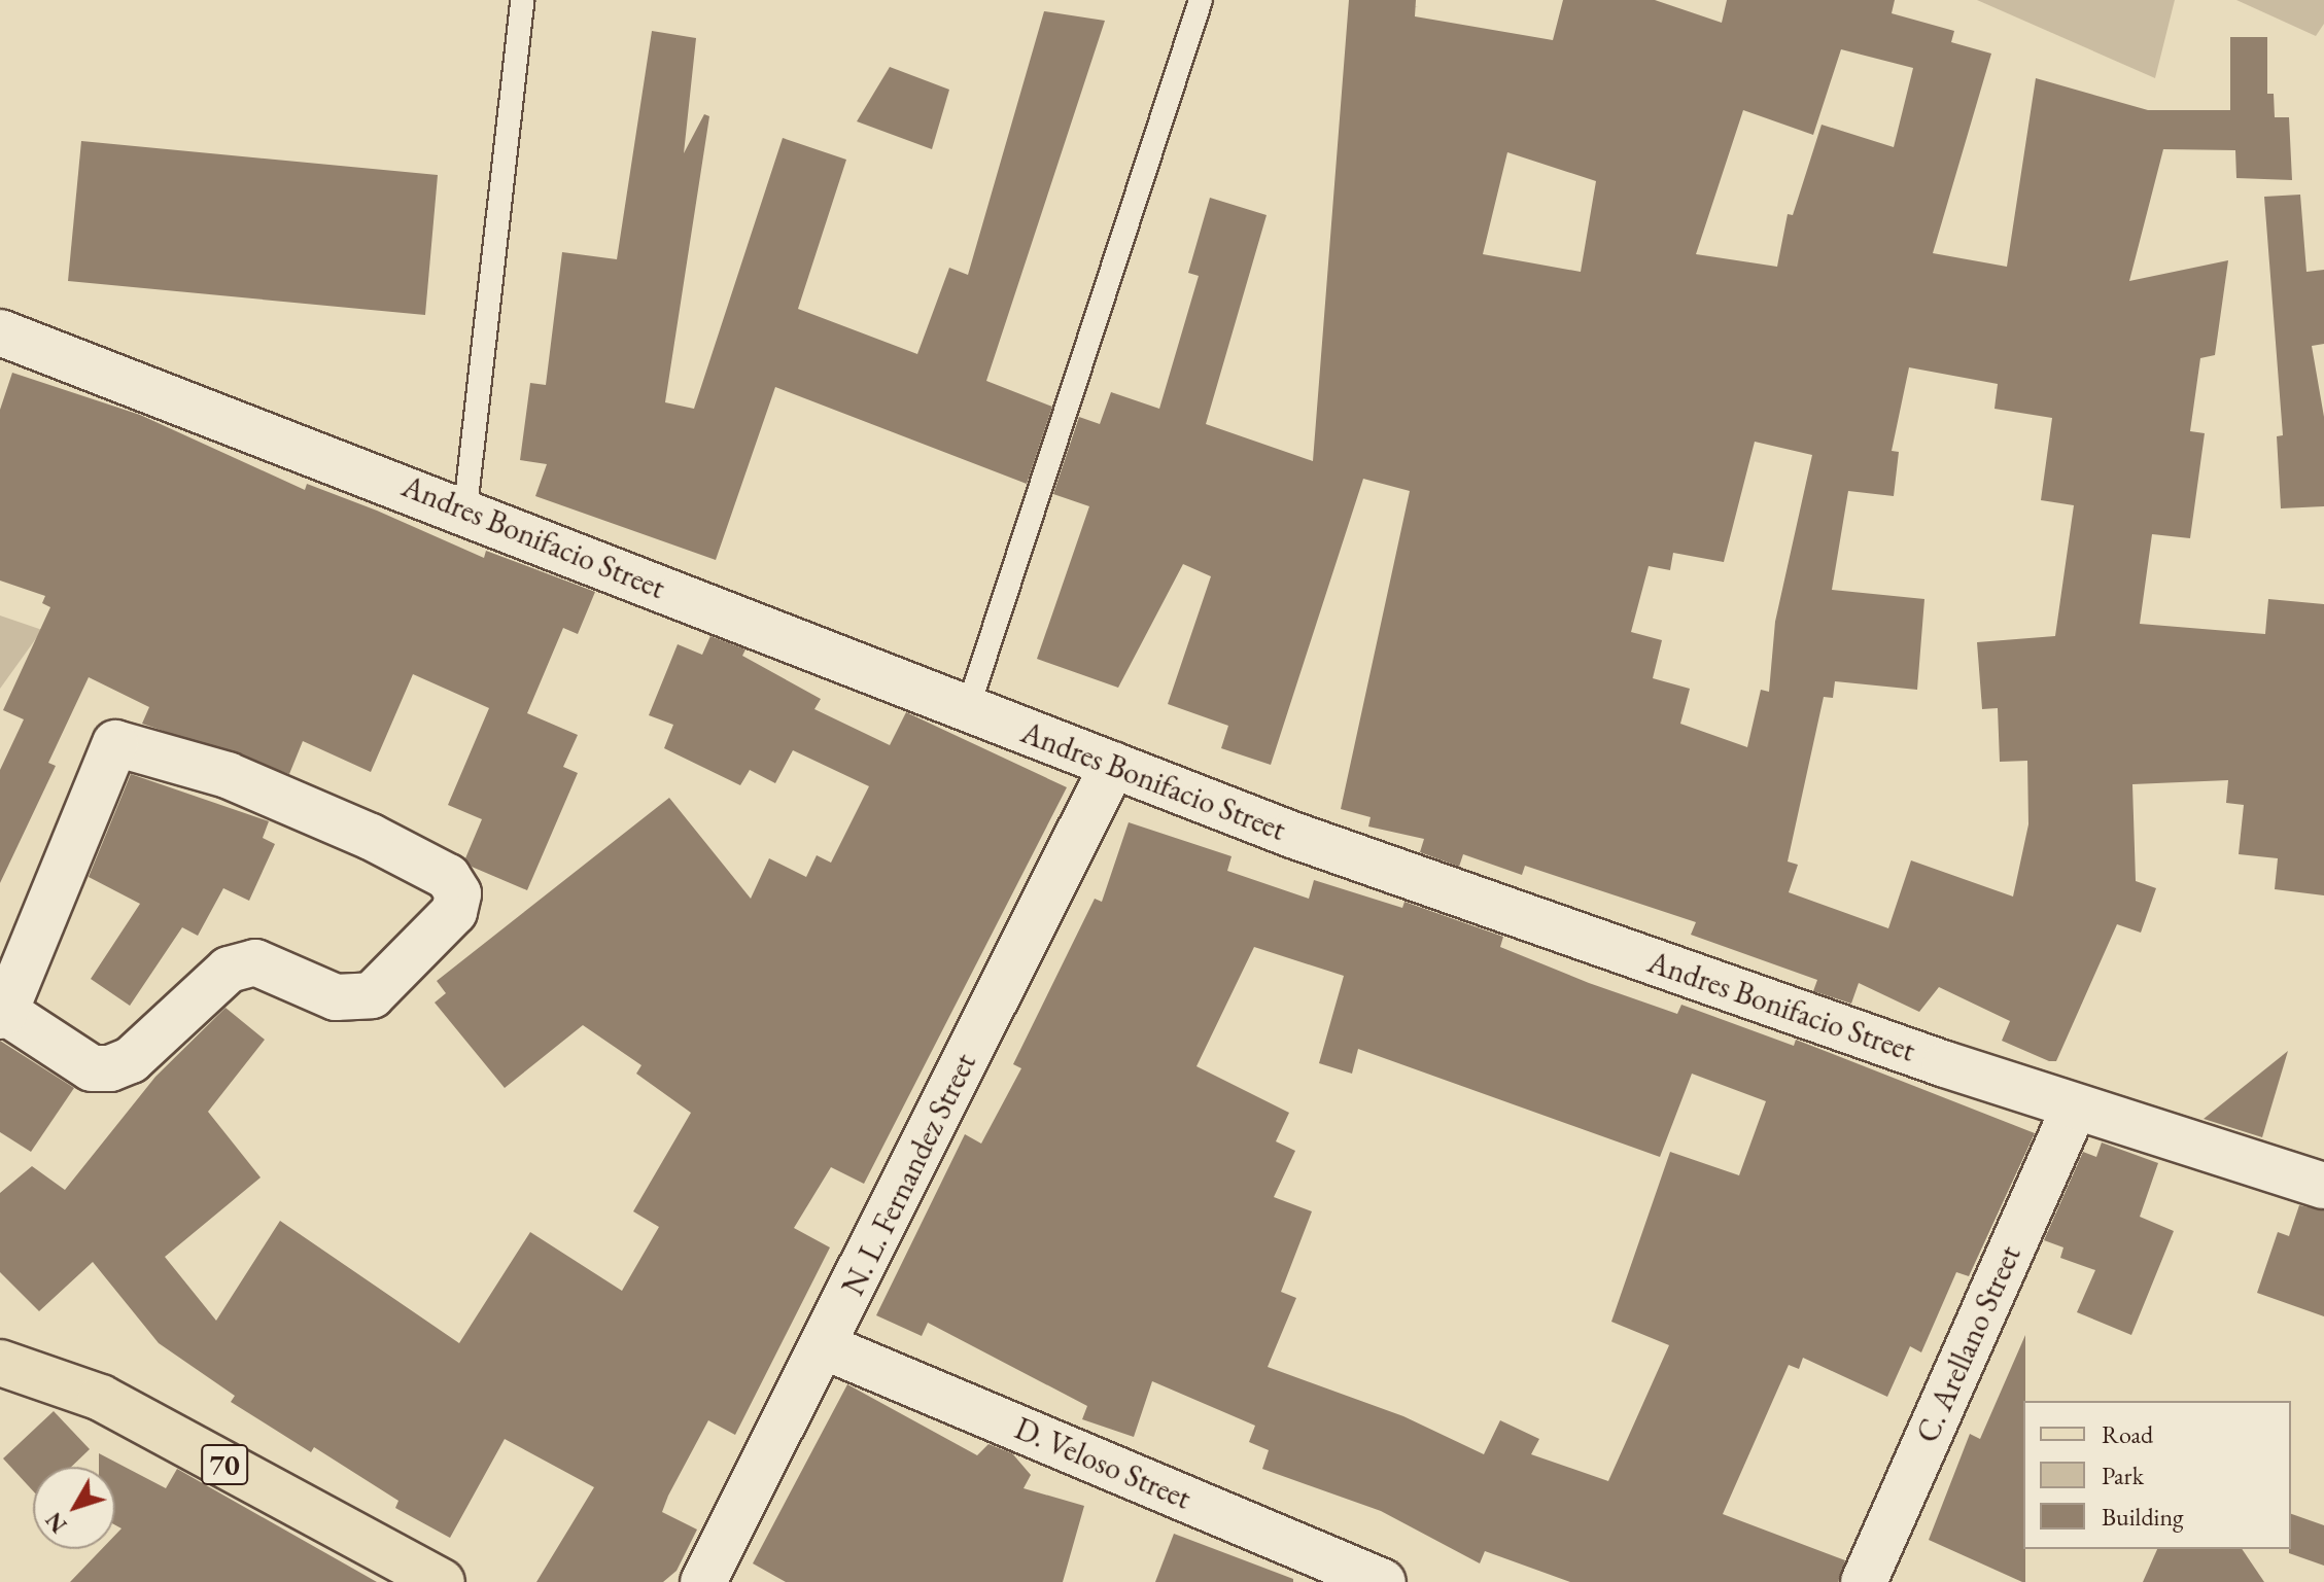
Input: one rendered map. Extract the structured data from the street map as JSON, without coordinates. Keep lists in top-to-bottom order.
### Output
{
  "streets": {
    "main road": ["70"],
    "street": [
      "Andres Bonifacio Street",
      "N. L. Fernandez Street",
      "C. Arellano Street",
      "D. Veloso Street"
    ]
  },
  "crossings": [
    ["Andres Bonifacio Street", "N. L. Fernandez Street"],
    ["Andres Bonifacio Street", "C. Arellano Street"],
    ["N. L. Fernandez Street", "D. Veloso Street"]
  ],
  "legend": ["Road", "Park", "Building"],
  "north": "bottom left"
}
